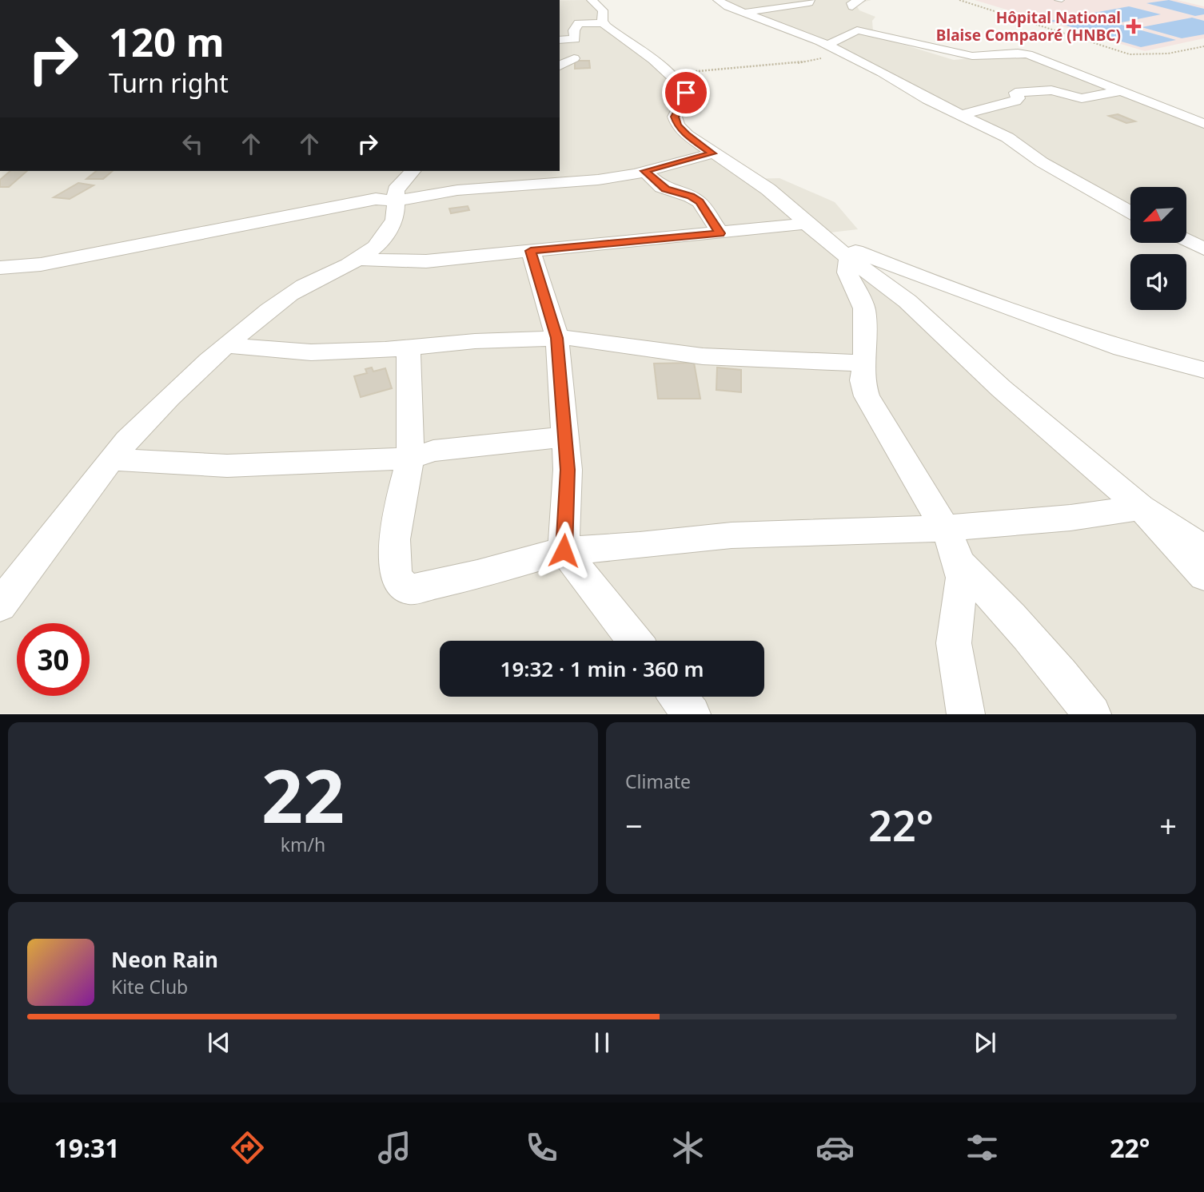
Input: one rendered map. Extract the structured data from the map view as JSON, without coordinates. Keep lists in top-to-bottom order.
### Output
{
  "places": {
    "health": ["Hôpital National Blaise Compaoré (HNBC)"]
  },
  "north": "bottom left",
  "page": {
    "turn": ["120 m", "Turn right"],
    "limit": "30",
    "trip": "19:32 · 1 min · 360 m",
    "tile": [
      ["22", "km/h"],
      "Climate"
    ],
    "heat": ["−", "22°", "+"],
    "song": ["Neon Rain", "Kite Club"],
    "tabs": ["19:31", "22°"]
  }
}
